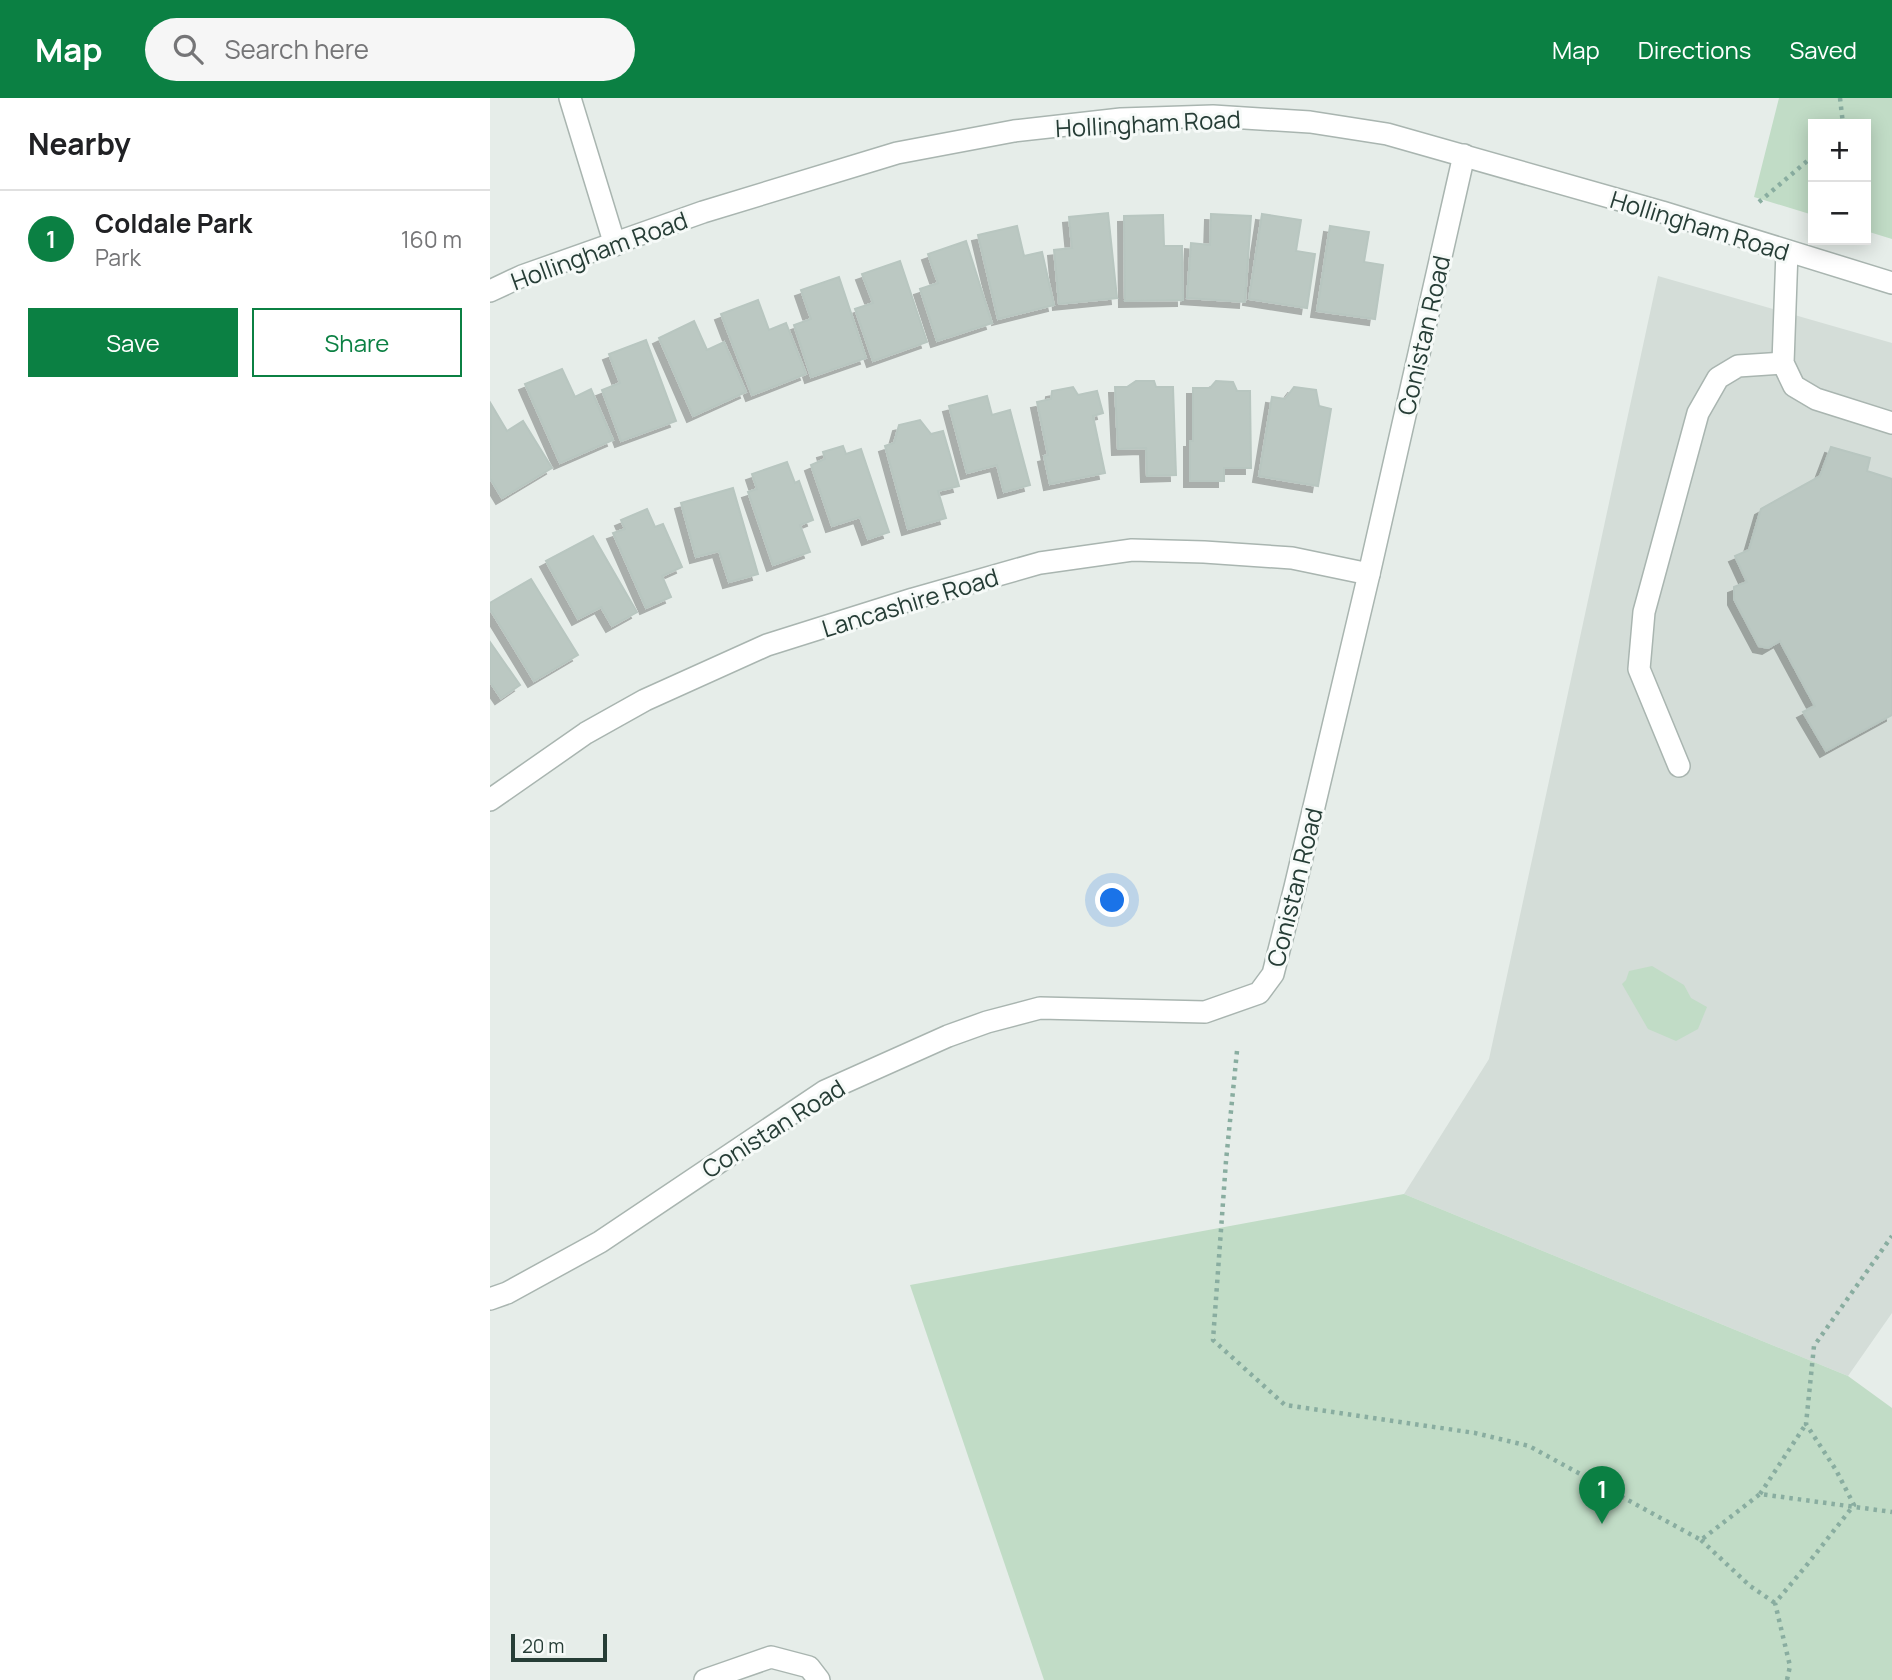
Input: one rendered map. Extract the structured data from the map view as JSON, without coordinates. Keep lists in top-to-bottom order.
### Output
{
  "streets": {
    "street": ["Hollingham Road", "Conistan Road", "Lancashire Road"]
  },
  "crossings": [
    ["Hollingham Road", "Conistan Road"],
    ["Conistan Road", "Lancashire Road"]
  ],
  "scale_bar": "20 m",
  "page": {
    "header": "Map",
    "search": "Search here",
    "nav": ["Map", "Directions", "Saved"],
    "heading": "Nearby",
    "map_buttons": ["+", "−"],
    "list": [
      {
        "mark": "1",
        "name": "Coldale Park",
        "note": "Park",
        "value": "160 m"
      }
    ],
    "buttons": ["Save", "Share"],
    "pins": "1",
    "scale": "20 m"
  }
}
